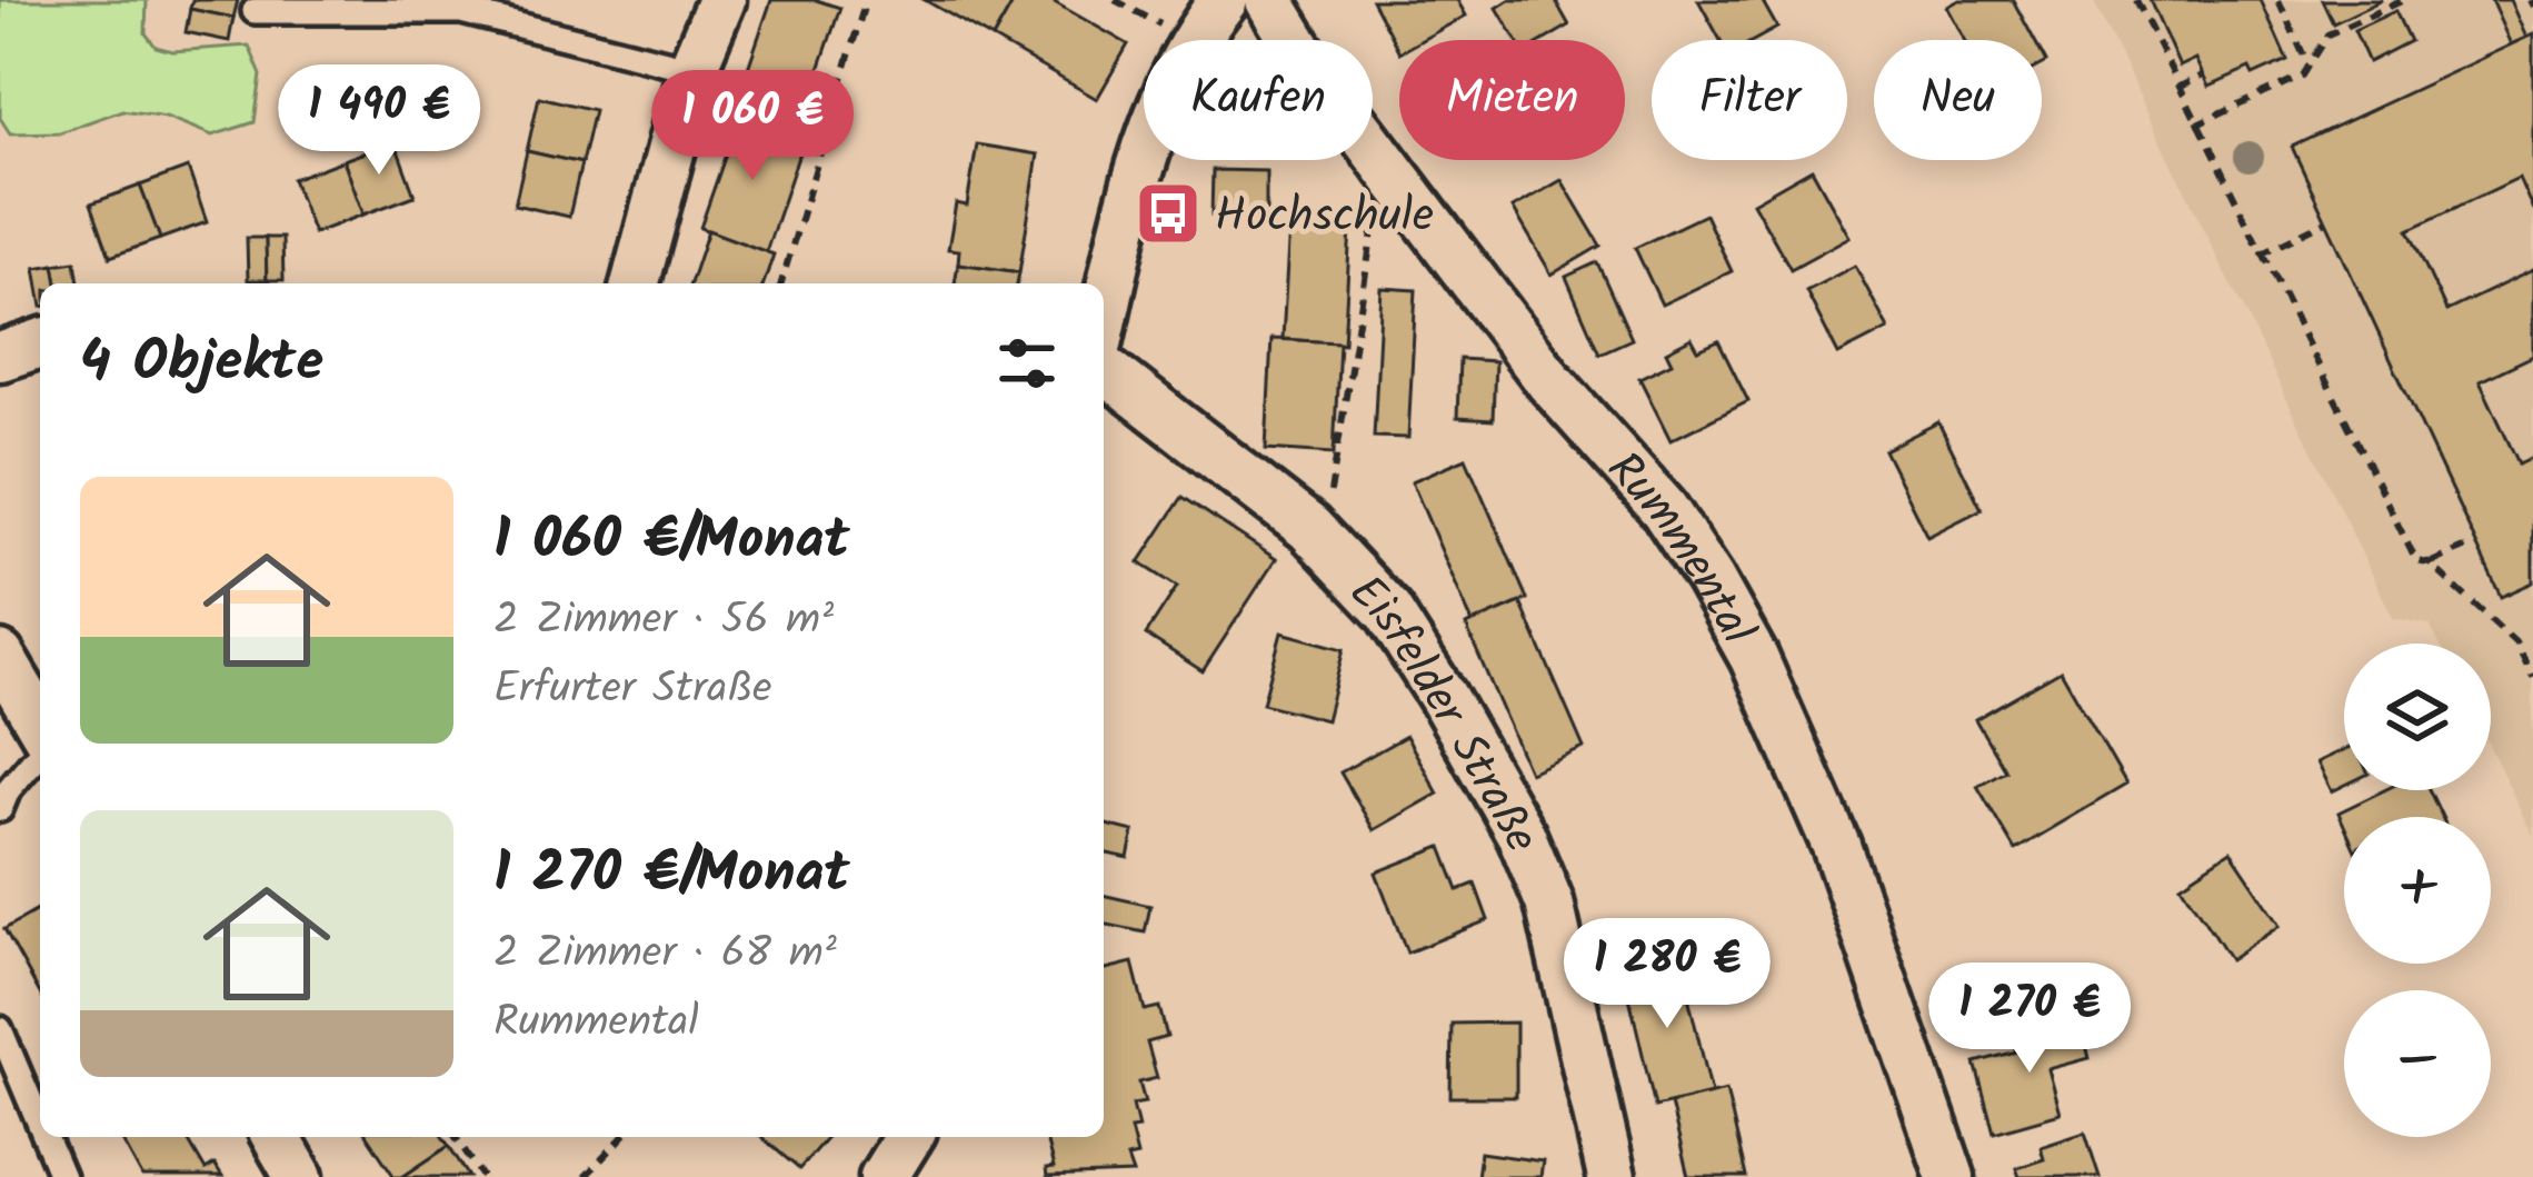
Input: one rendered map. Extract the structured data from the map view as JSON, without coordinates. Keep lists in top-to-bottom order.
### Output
{
  "streets": {
    "street": ["Rummental", "Eisfelder Straße"]
  },
  "places": {
    "bus stop": ["Hochschule"]
  },
  "page": {
    "chip": [
      "Kaufen",
      "Mieten",
      "Filter",
      "Neu"
    ],
    "price": [
      "1 490 €",
      "1 060 €",
      "1 280 €",
      "1 270 €"
    ],
    "heading": "4 Objekte",
    "list": [
      {
        "name": "1 060 €/Monat",
        "note": "2 Zimmer · 56 m² · Erfurter Straße"
      },
      {
        "name": "1 270 €/Monat",
        "note": "2 Zimmer · 68 m² · Rummental"
      }
    ],
    "map_buttons": ["+", "−"]
  }
}
